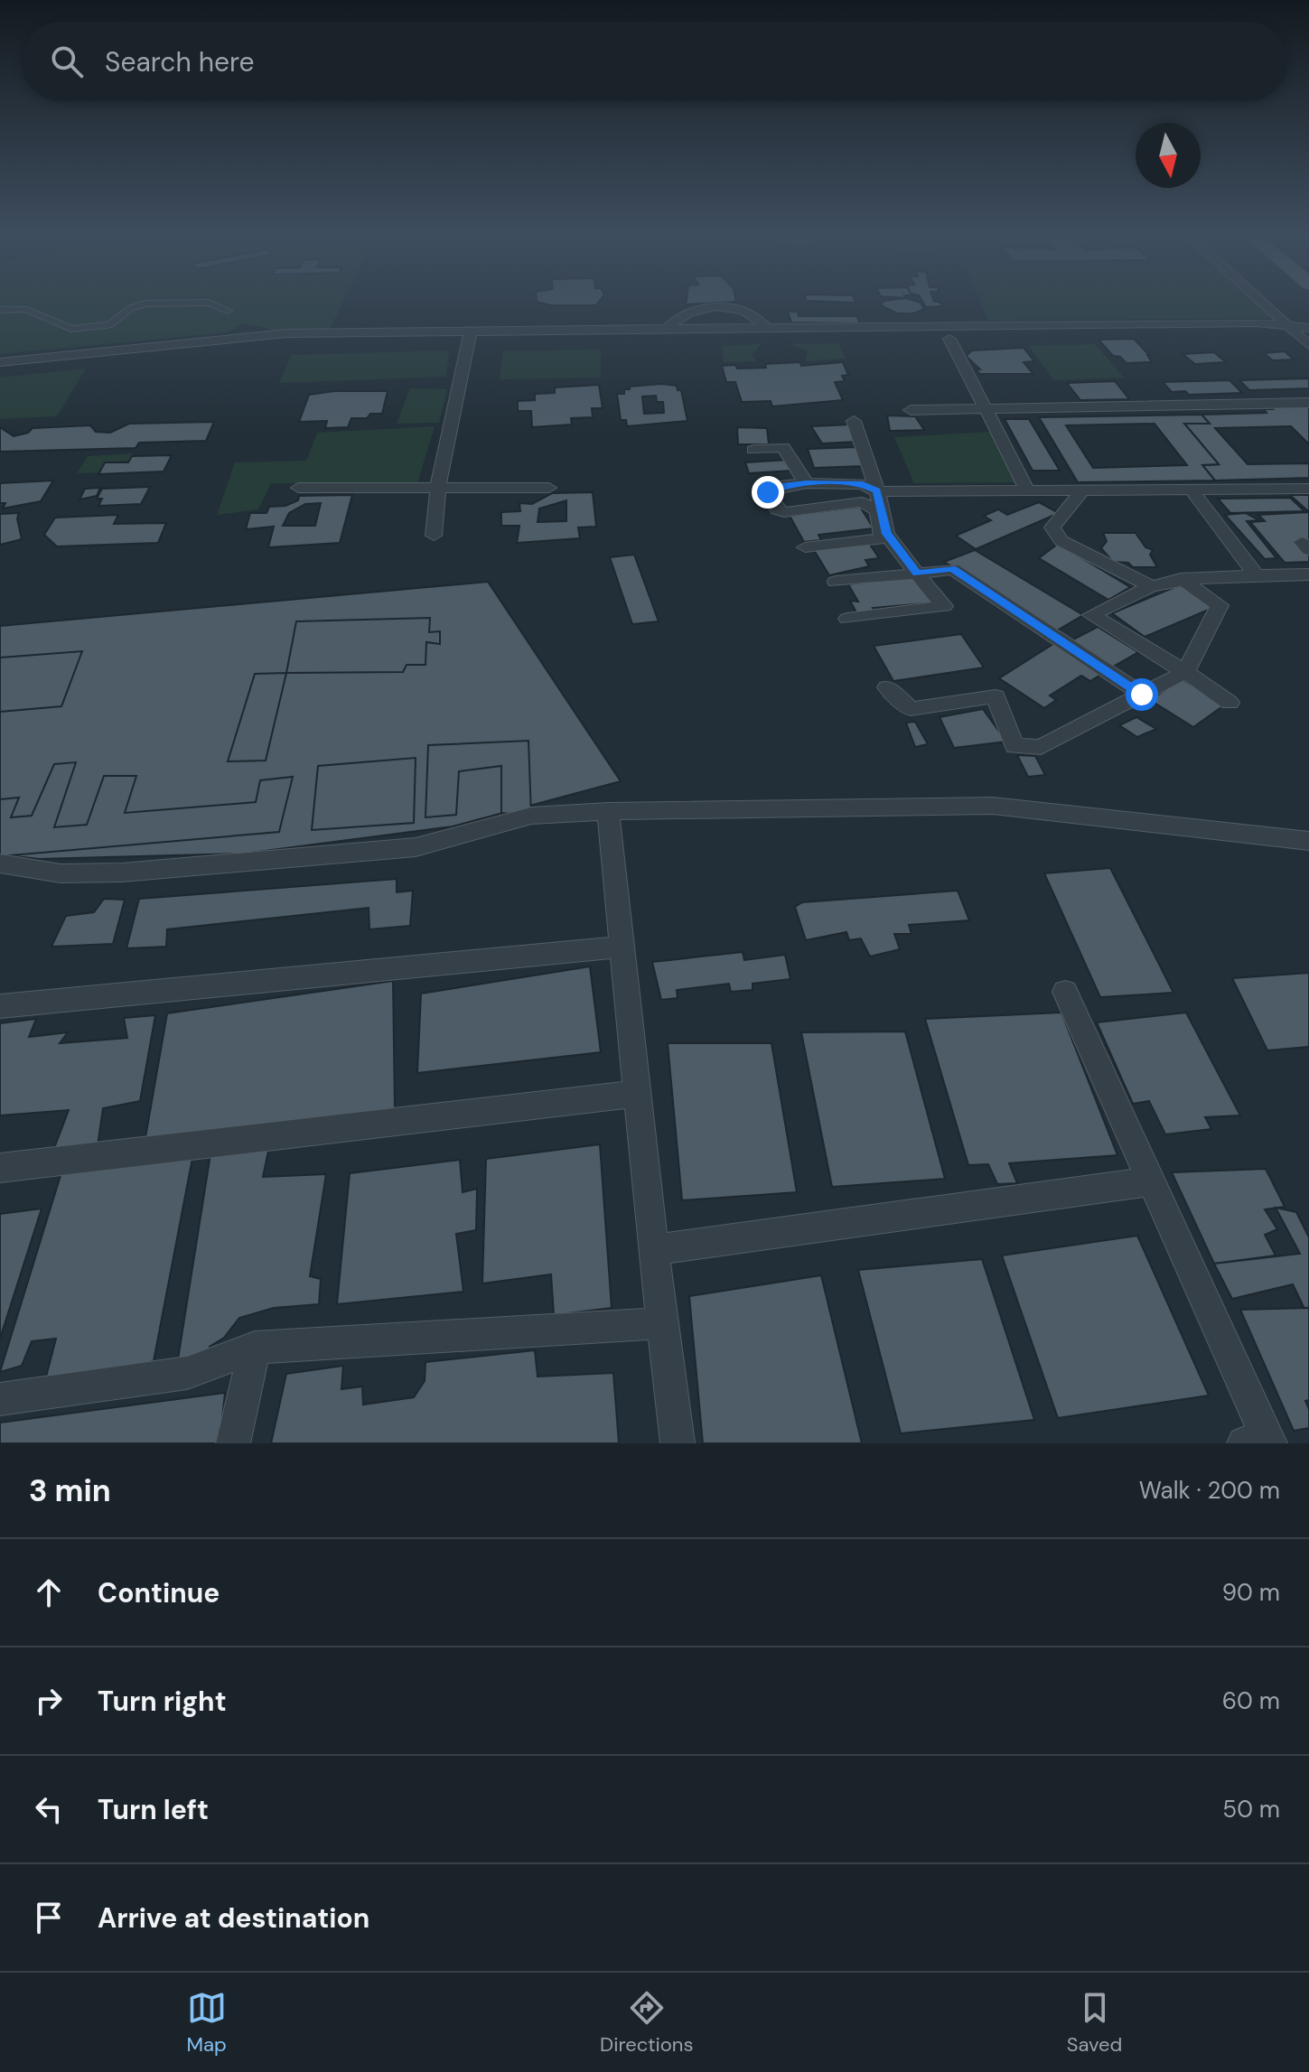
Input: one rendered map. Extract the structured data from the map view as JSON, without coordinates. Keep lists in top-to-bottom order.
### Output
{
  "north": "bottom",
  "page": {
    "search": "Search here",
    "heading": ["3 min", "Walk · 200 m"],
    "list": [
      ["Continue", "90 m"],
      ["Turn right", "60 m"],
      ["Turn left", "50 m"],
      "Arrive at destination"
    ],
    "nav": ["Map", "Directions", "Saved"]
  }
}
